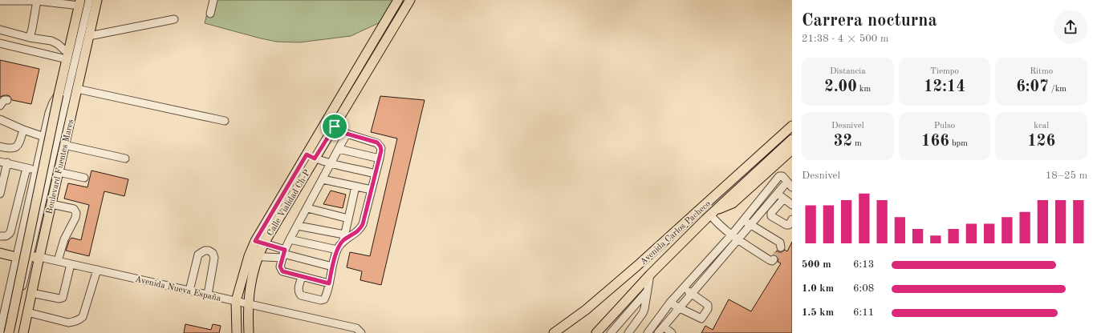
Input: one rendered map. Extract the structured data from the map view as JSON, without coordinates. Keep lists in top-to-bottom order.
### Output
{
  "streets": {
    "main road": [
      "Boulevard Fuentes Mares",
      "Calle Vialidad Ch-P",
      "Avenida Carlos Pacheco",
      "Avenida Nueva España"
    ]
  },
  "crossings": [
    ["Boulevard Fuentes Mares", "Avenida Nueva España"],
    ["Calle Vialidad Ch-P", "Avenida Nueva España"]
  ],
  "page": {
    "heading": ["Carrera nocturna", "21:38 · 4 × 500 m"],
    "stats": [
      ["Distancia", "2.00 km"],
      ["Tiempo", "12:14"],
      ["Ritmo", "6:07 /km"],
      ["Desnivel", "32 m"],
      ["Pulso", "166 bpm"],
      ["kcal", "126"]
    ],
    "chart": ["Desnivel", "18–25 m"],
    "list": [
      {
        "name": "500 m",
        "note": "6:13"
      },
      {
        "name": "1.0 km",
        "note": "6:08"
      },
      {
        "name": "1.5 km",
        "note": "6:11"
      }
    ]
  }
}
